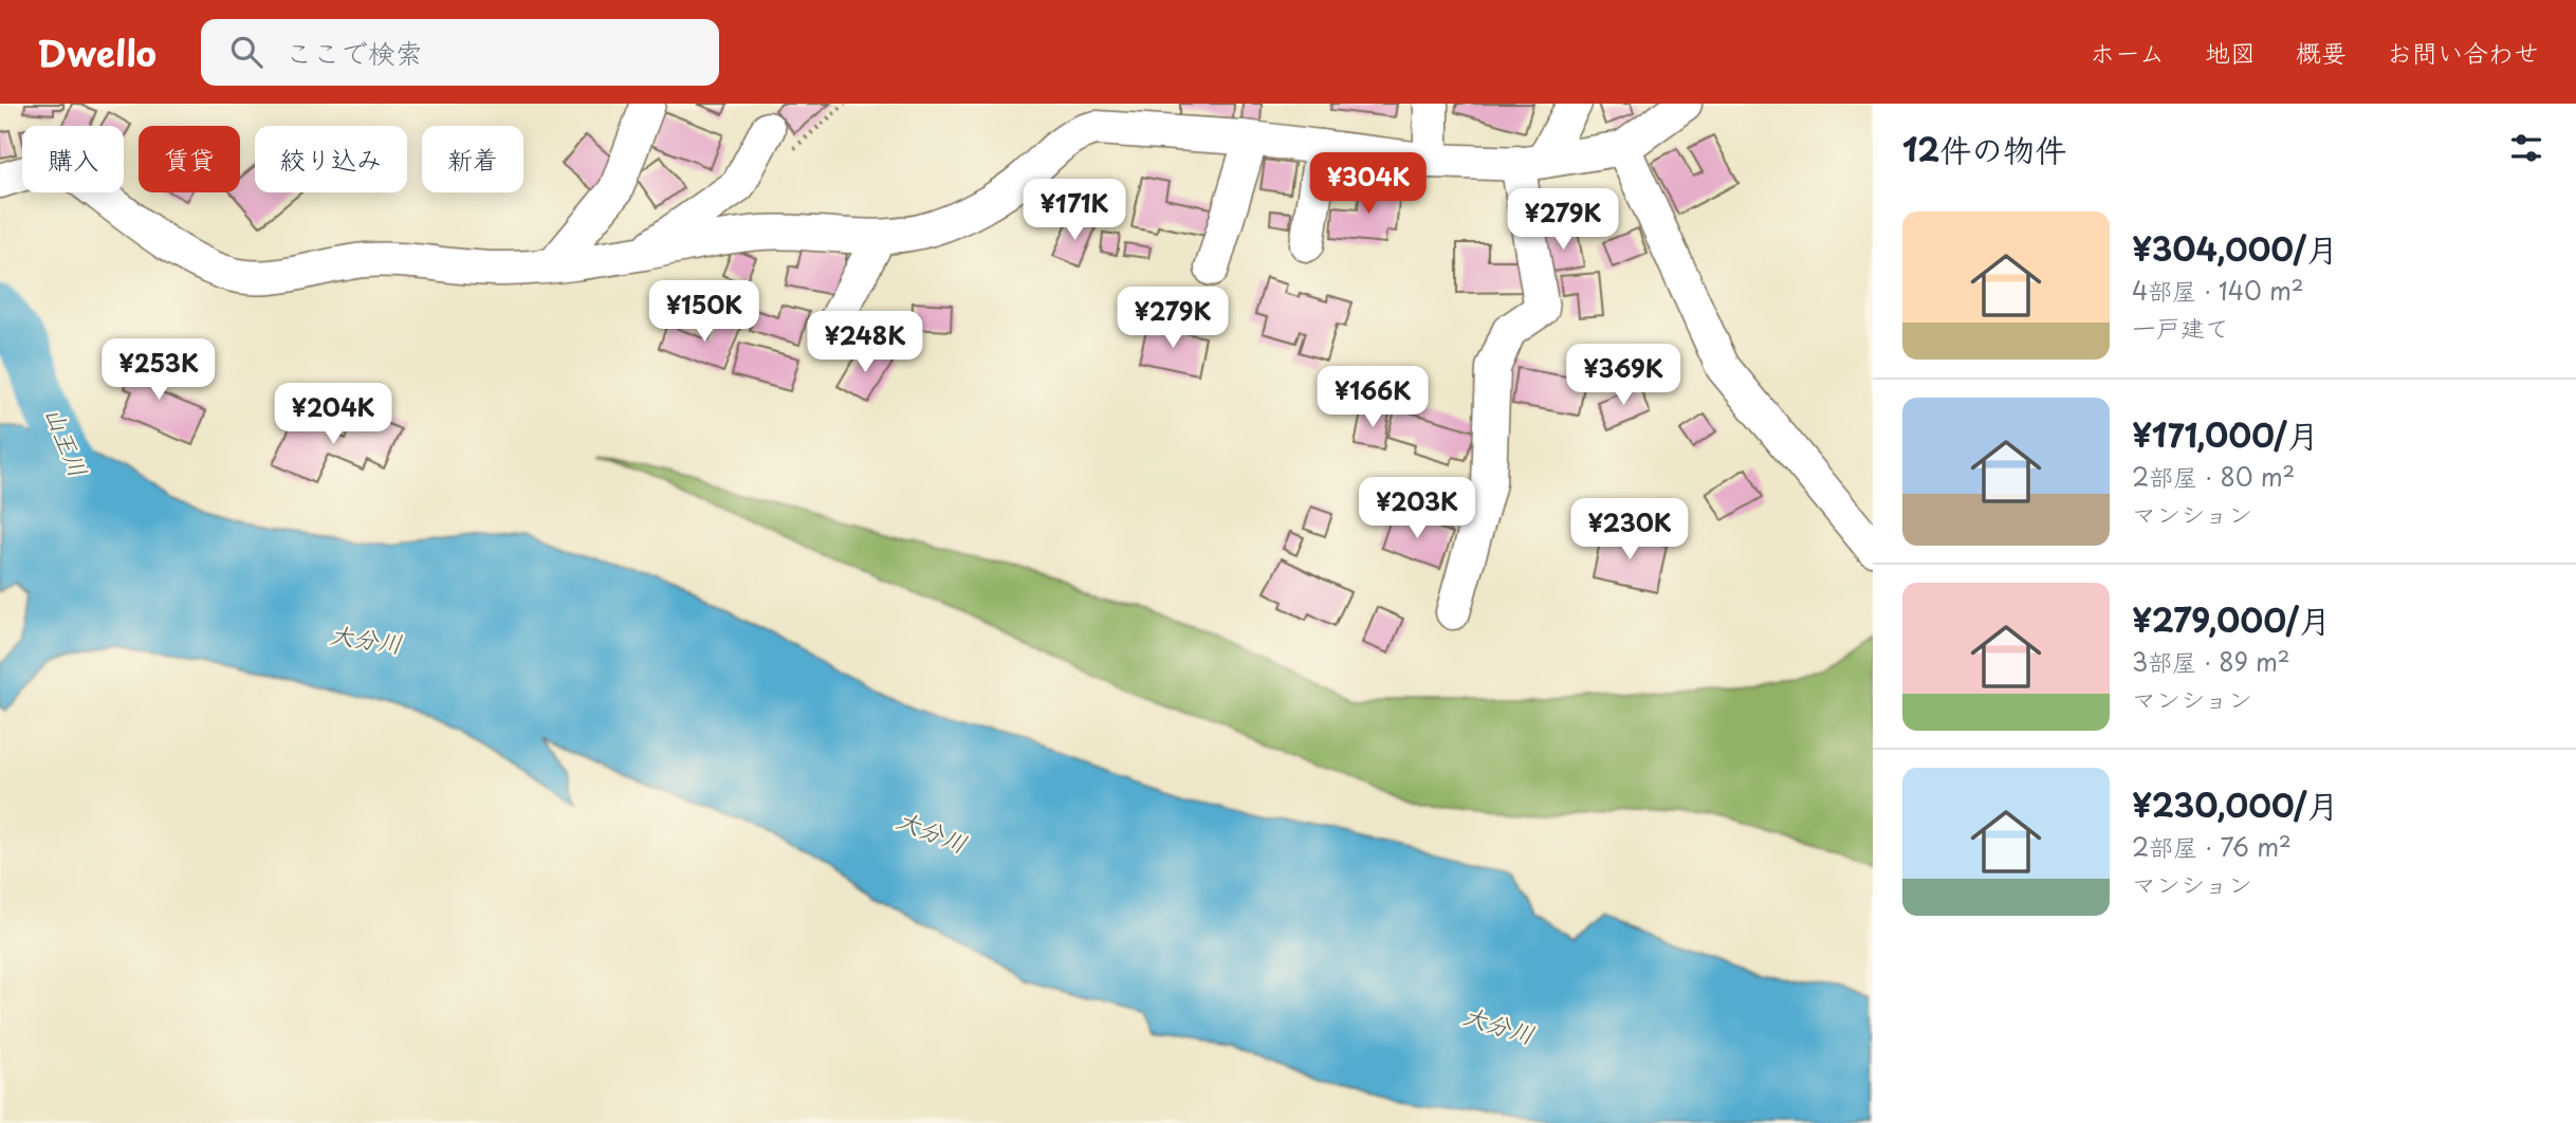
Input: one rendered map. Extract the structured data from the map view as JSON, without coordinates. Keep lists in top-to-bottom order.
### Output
{
  "water": ["山王川", "大分川"],
  "page": {
    "header": "Dwello",
    "search": "ここで検索",
    "nav": [
      "ホーム",
      "地図",
      "概要",
      "お問い合わせ"
    ],
    "heading": "12件の物件",
    "chip": [
      "購入",
      "賃貸",
      "絞り込み",
      "新着"
    ],
    "price": [
      "¥304K",
      "¥171K",
      "¥279K",
      "¥150K",
      "¥279K",
      "¥248K",
      "¥253K",
      "¥369K",
      "¥166K",
      "¥204K",
      "¥203K",
      "¥230K"
    ],
    "list": [
      {
        "name": "¥304,000/月",
        "note": "4部屋 · 140 m² · 一戸建て"
      },
      {
        "name": "¥171,000/月",
        "note": "2部屋 · 80 m² · マンション"
      },
      {
        "name": "¥279,000/月",
        "note": "3部屋 · 89 m² · マンション"
      },
      {
        "name": "¥230,000/月",
        "note": "2部屋 · 76 m² · マンション"
      }
    ]
  }
}
